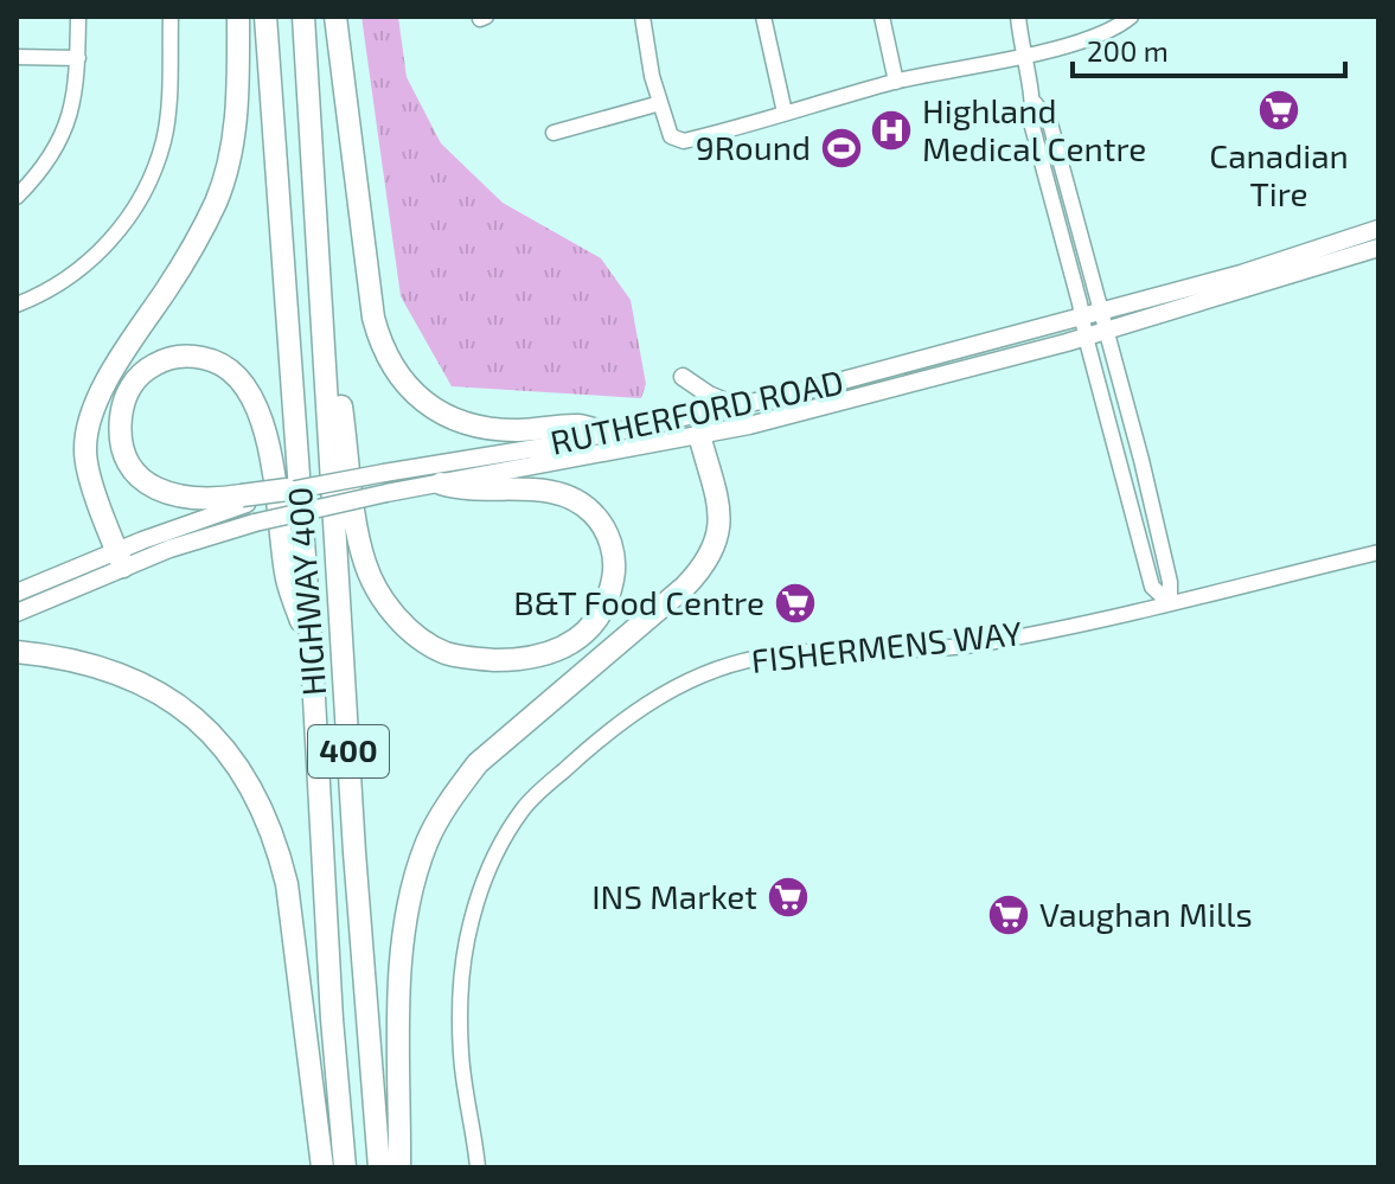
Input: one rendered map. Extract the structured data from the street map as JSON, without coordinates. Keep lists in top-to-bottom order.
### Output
{
  "streets": {
    "highway": ["HIGHWAY 400", "400"],
    "main road": ["RUTHERFORD ROAD"],
    "street": ["FISHERMENS WAY"]
  },
  "places": {
    "supermarket": [
      "Canadian Tire",
      "B&T Food Centre",
      "INS Market",
      "Vaughan Mills"
    ],
    "hospital": ["Highland Medical Centre"],
    "sports": ["9Round"]
  },
  "scale_bar": "200 m"
}
